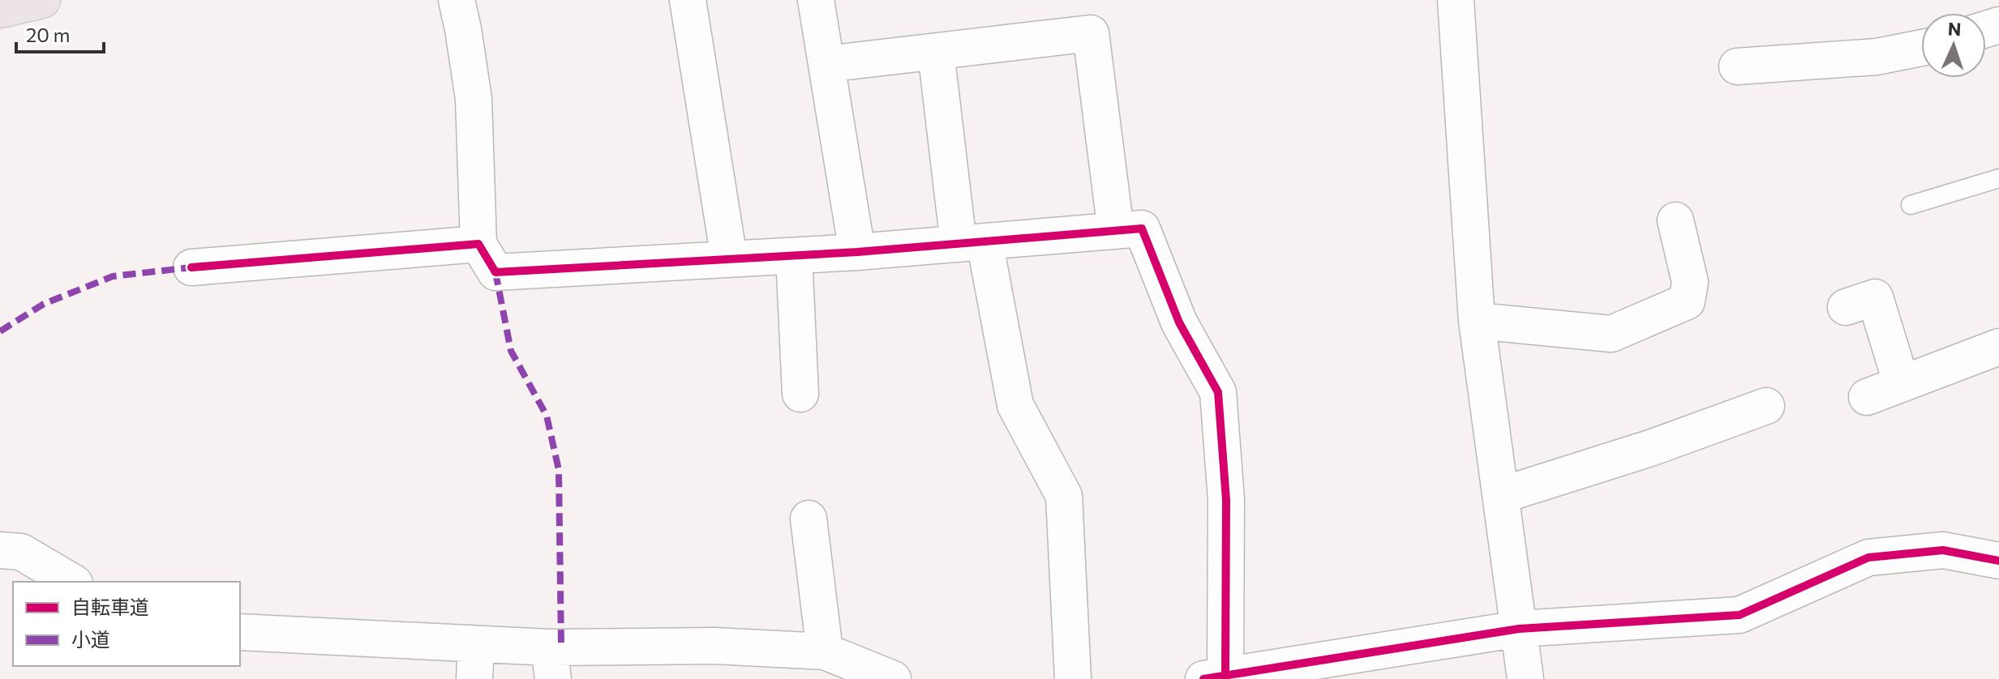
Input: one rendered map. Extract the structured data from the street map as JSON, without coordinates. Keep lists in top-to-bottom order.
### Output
{
  "legend": ["自転車道", "小道"],
  "scale_bar": "20 m",
  "north": "top"
}
